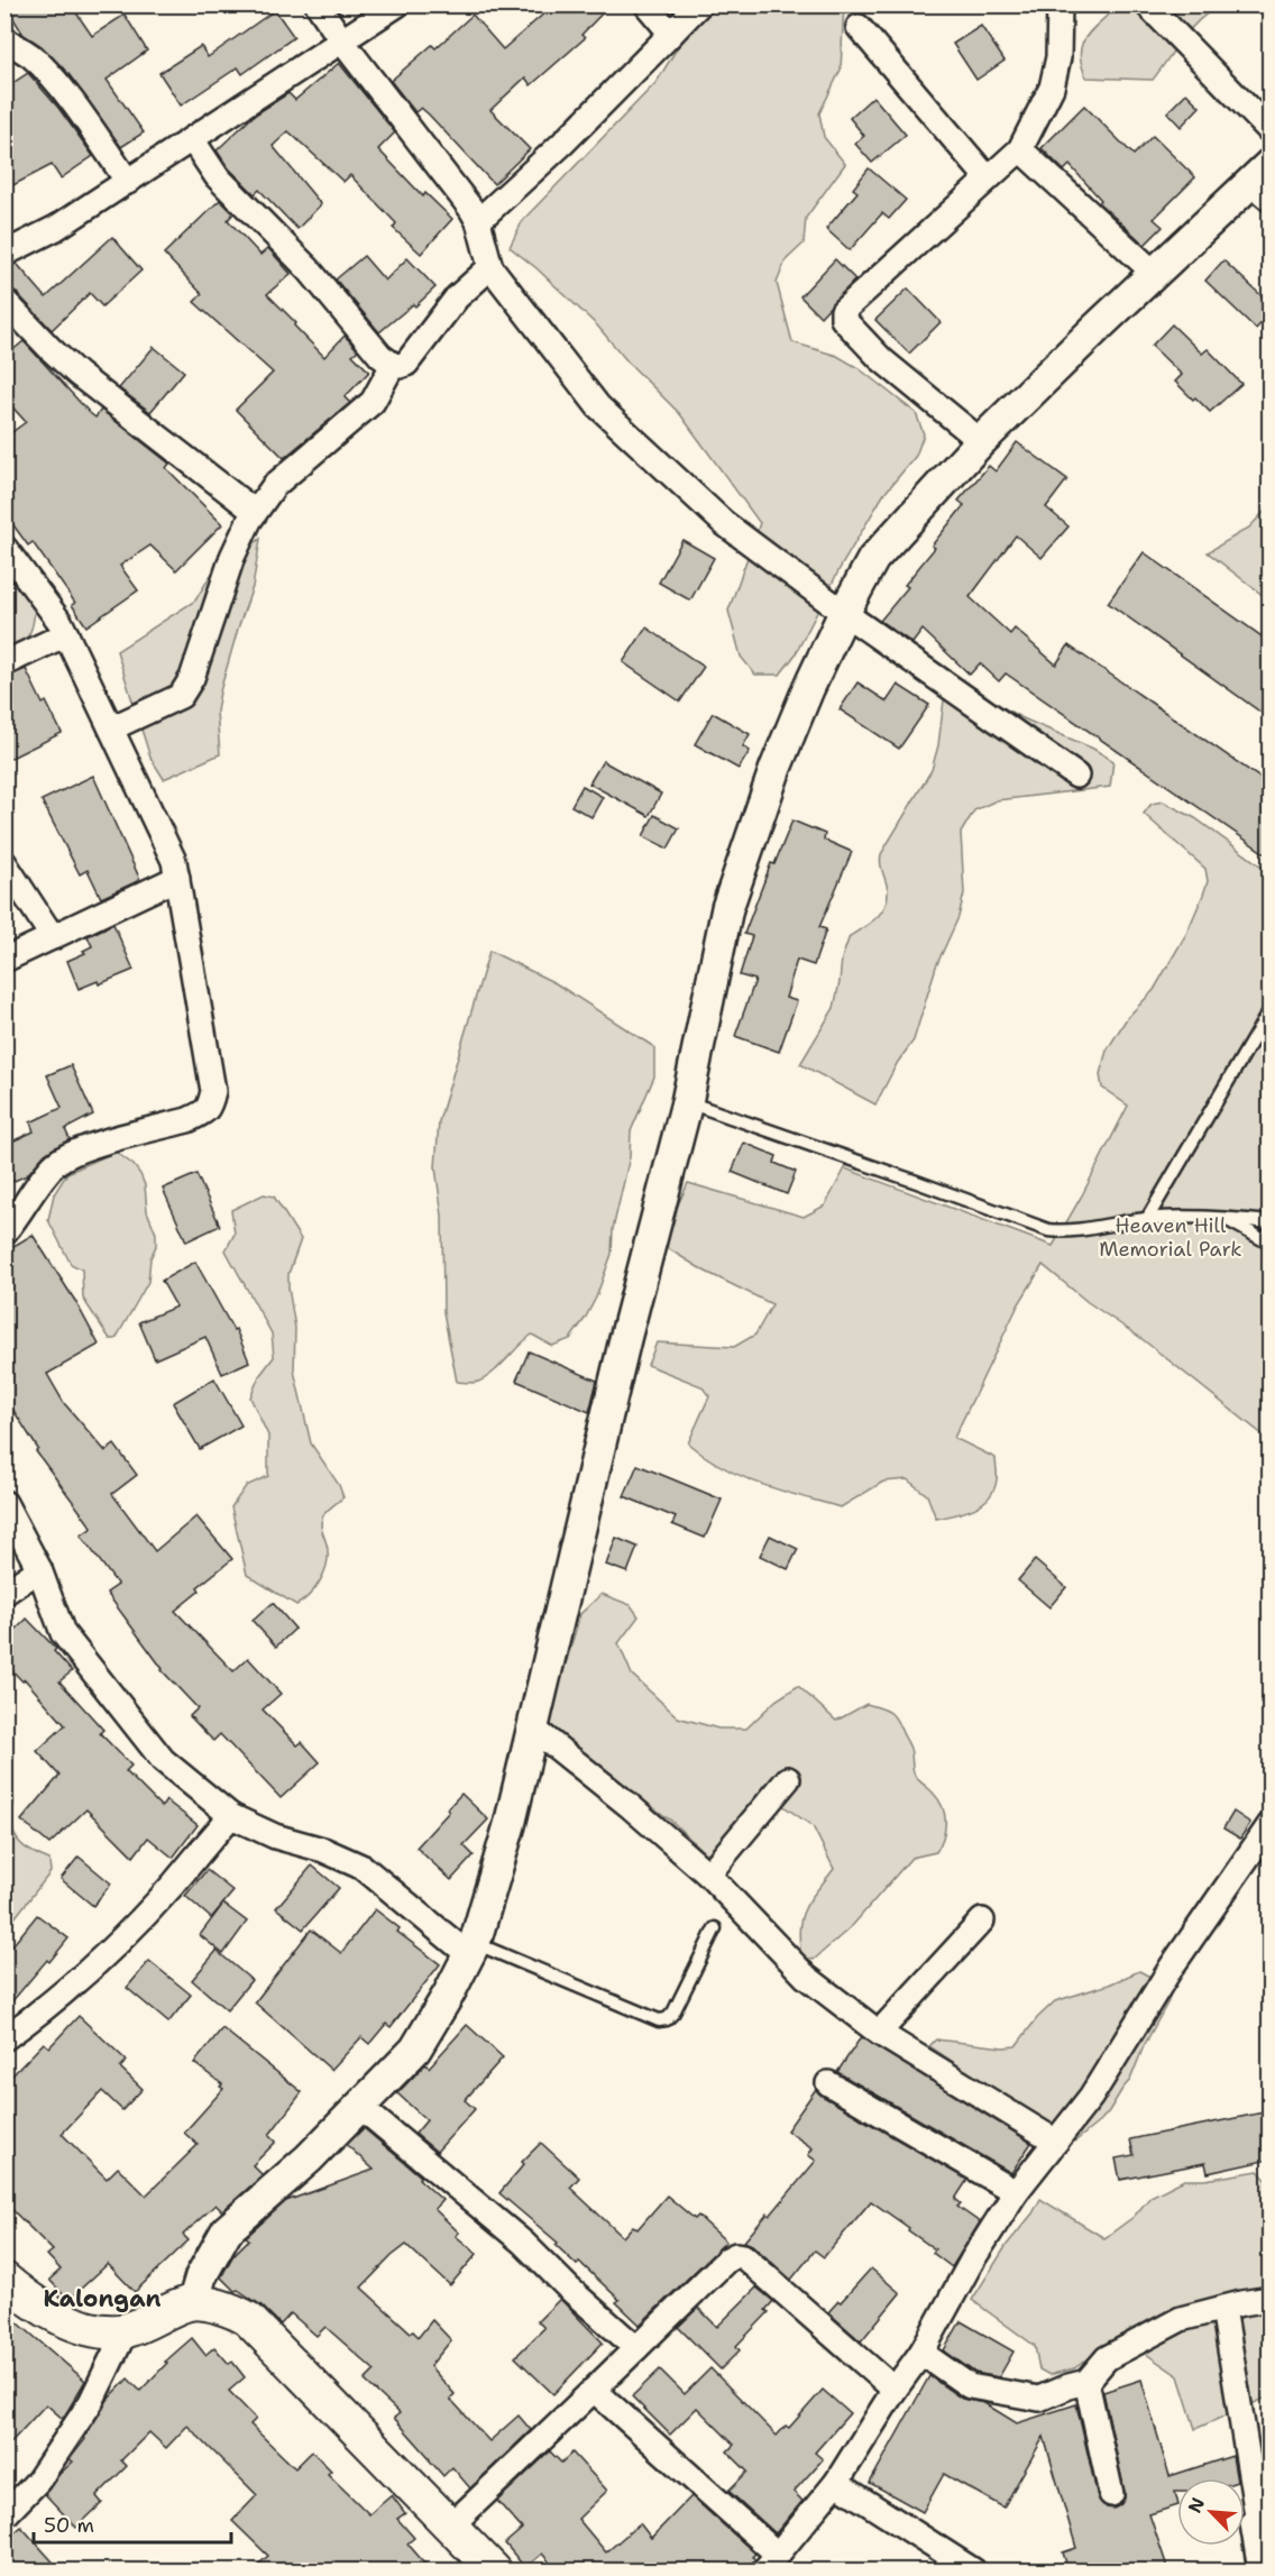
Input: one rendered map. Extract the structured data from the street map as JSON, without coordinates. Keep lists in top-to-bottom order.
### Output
{
  "districts": ["Kalongan"],
  "parks": ["Heaven Hill Memorial Park"],
  "scale_bar": "50 m",
  "north": "top left"
}
